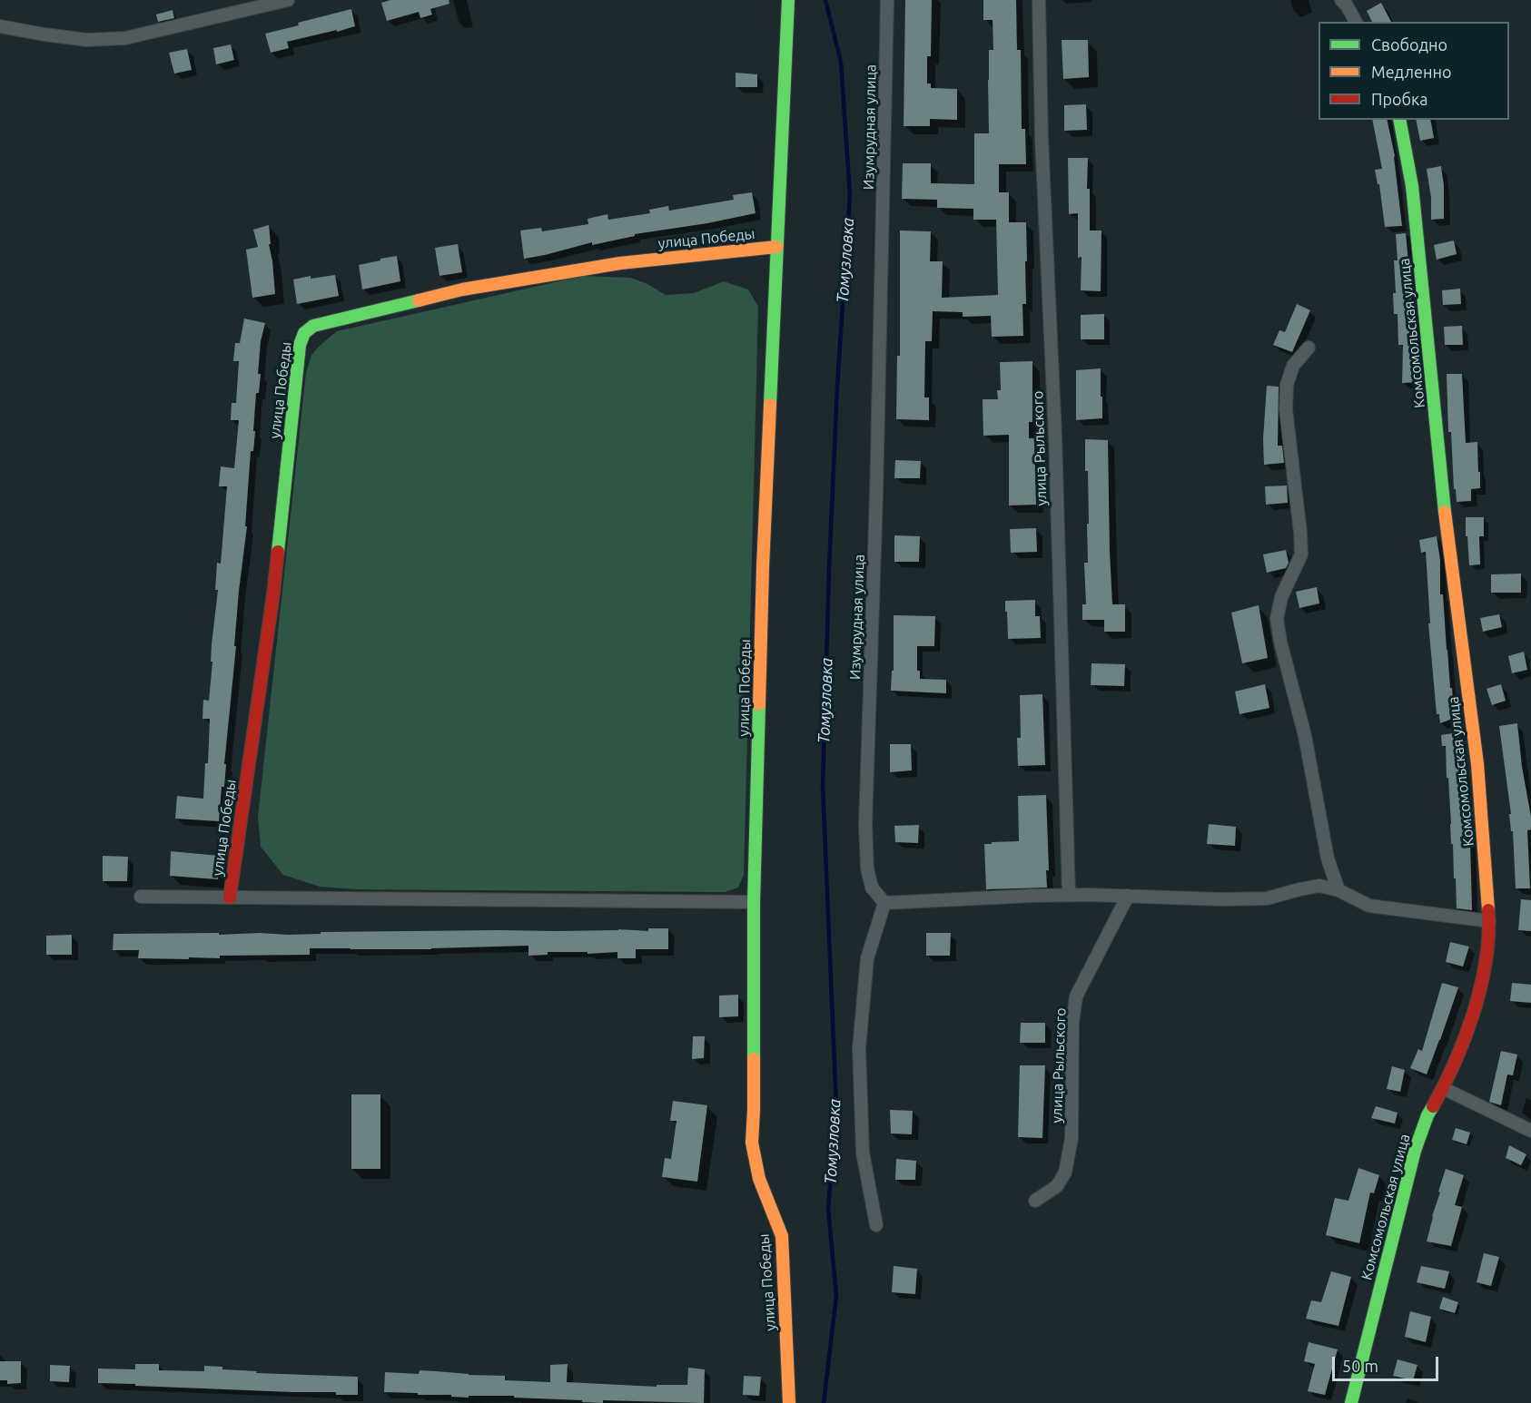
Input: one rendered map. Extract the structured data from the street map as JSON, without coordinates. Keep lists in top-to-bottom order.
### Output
{
  "streets": {
    "street": [
      "Изумрудная улица",
      "улица Победы",
      "Комсомольская улица",
      "улица Рыльского"
    ]
  },
  "water": ["Томузловка"],
  "legend": ["Свободно", "Медленно", "Пробка"],
  "scale_bar": "50 m"
}
